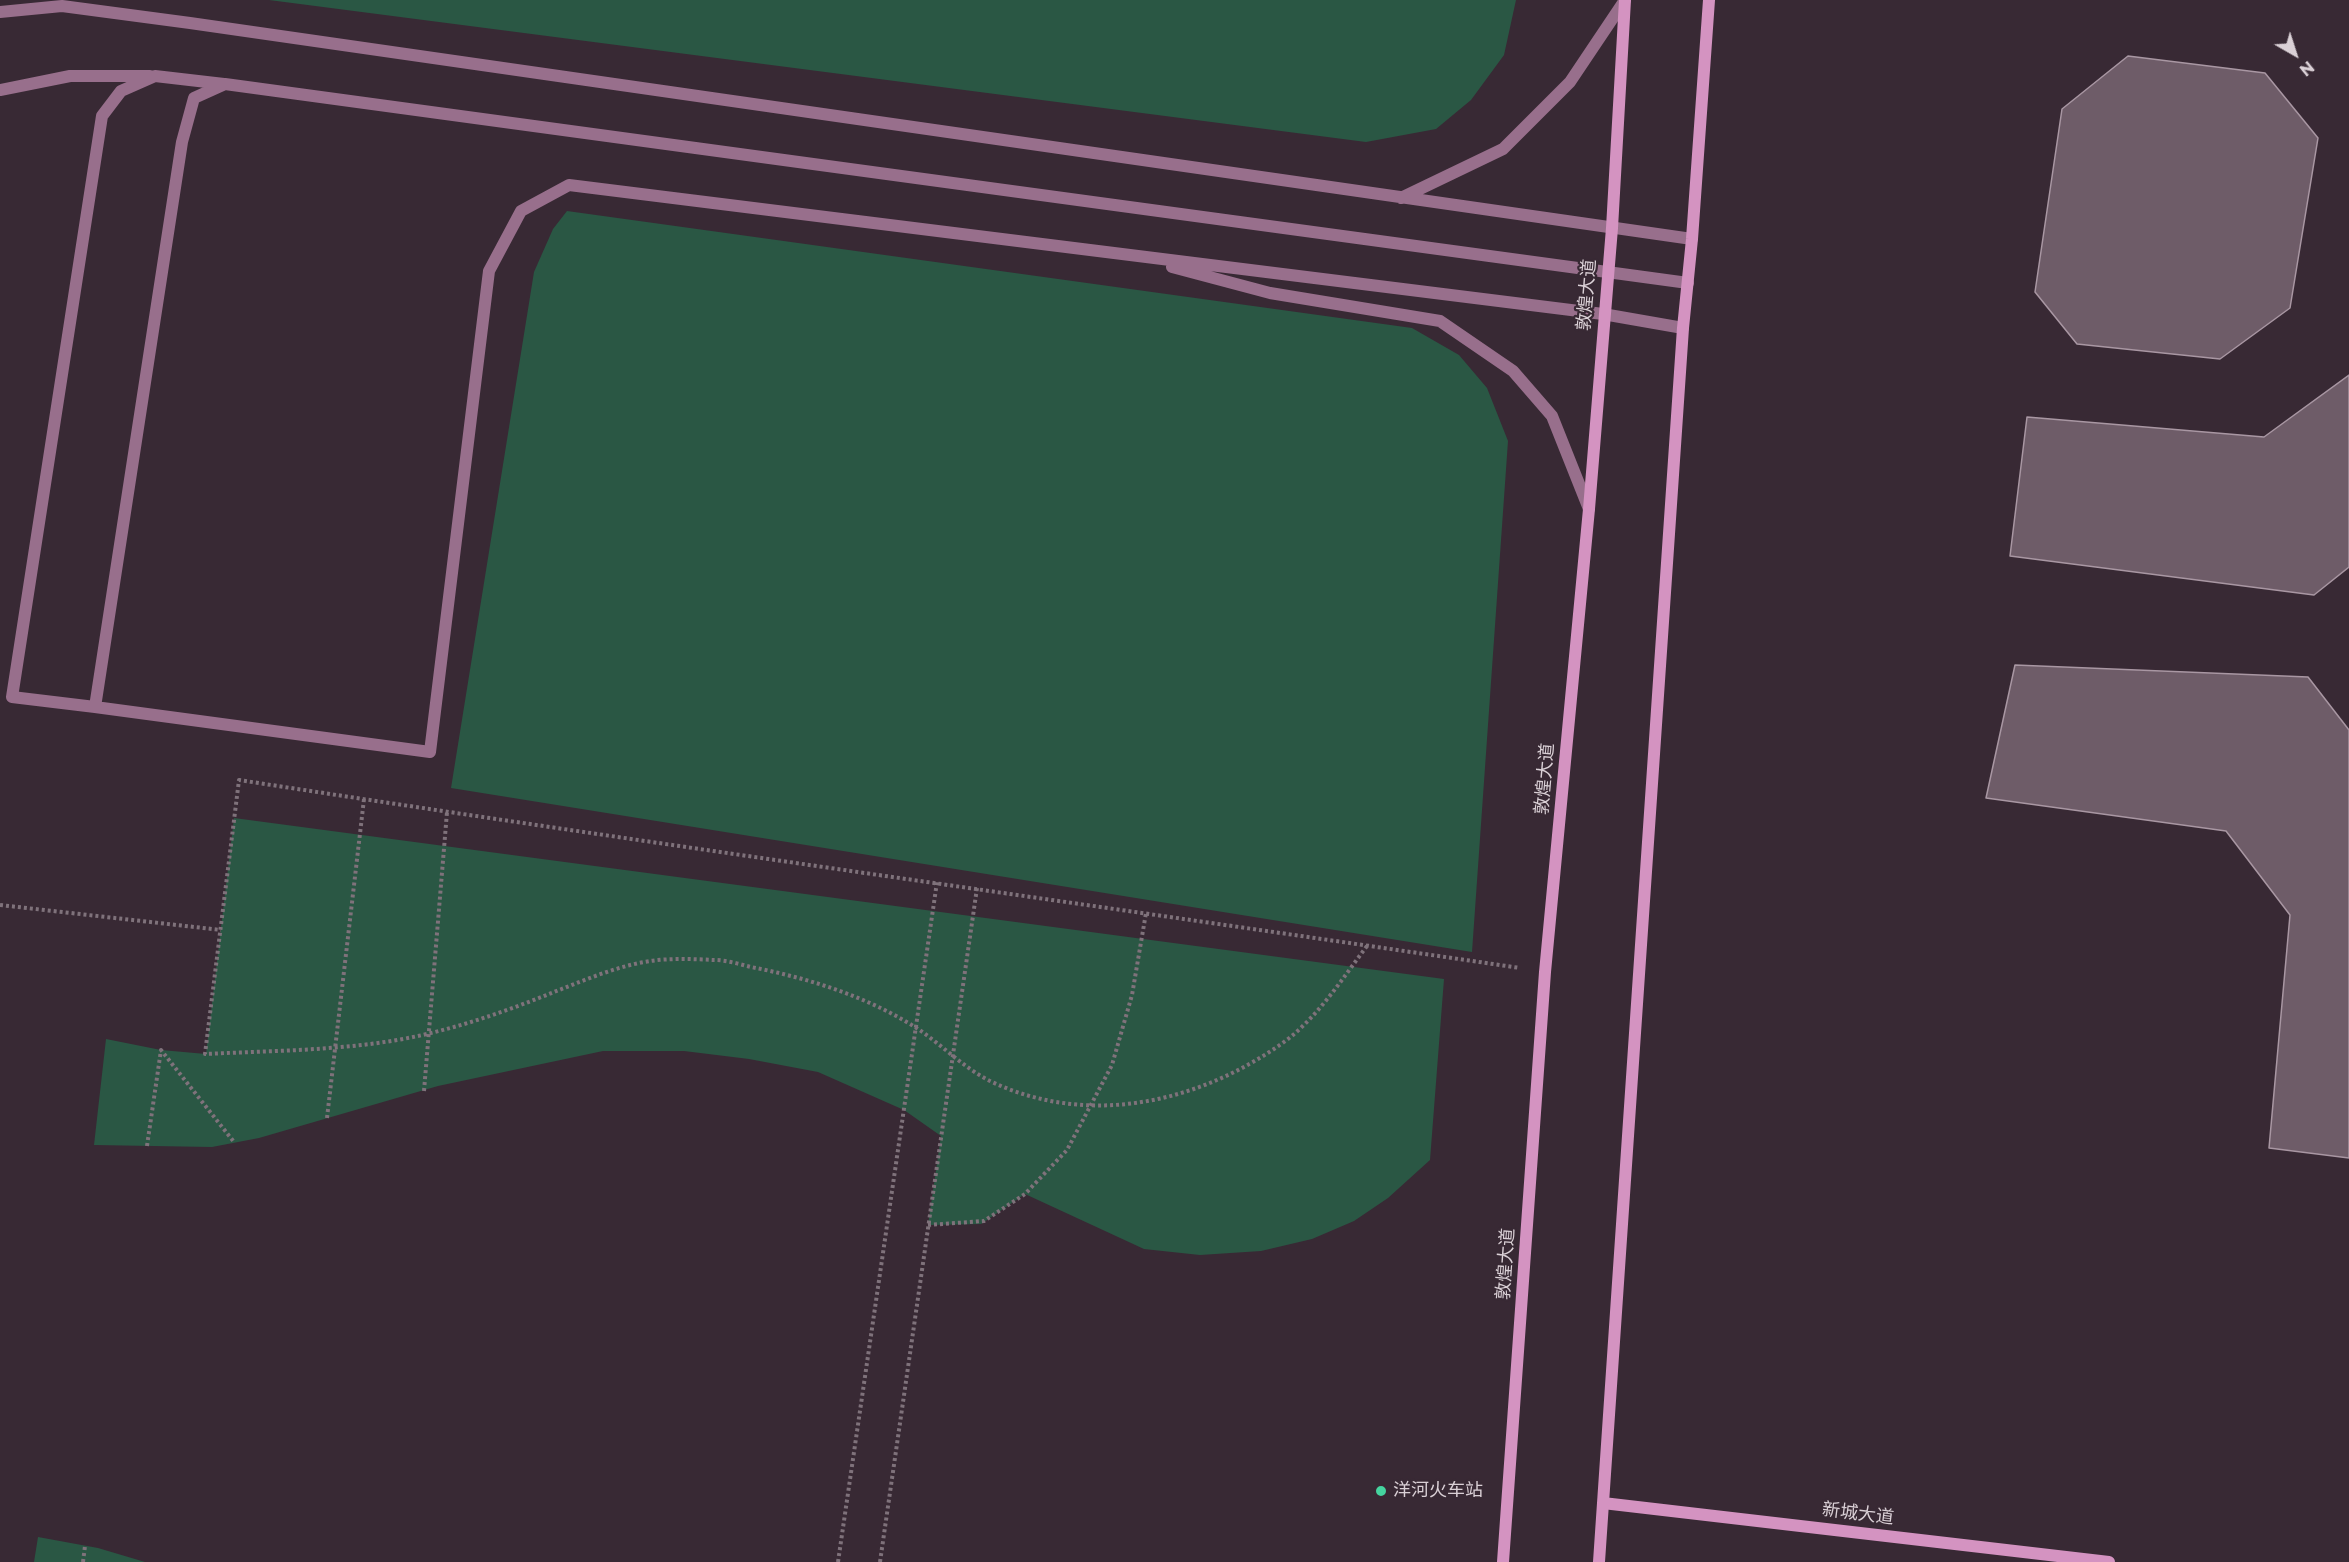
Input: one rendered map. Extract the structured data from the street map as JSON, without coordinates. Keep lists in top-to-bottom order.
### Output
{
  "streets": {
    "main road": ["敦煌大道", "新城大道"]
  },
  "places": ["洋河火车站"],
  "north": "bottom right"
}
